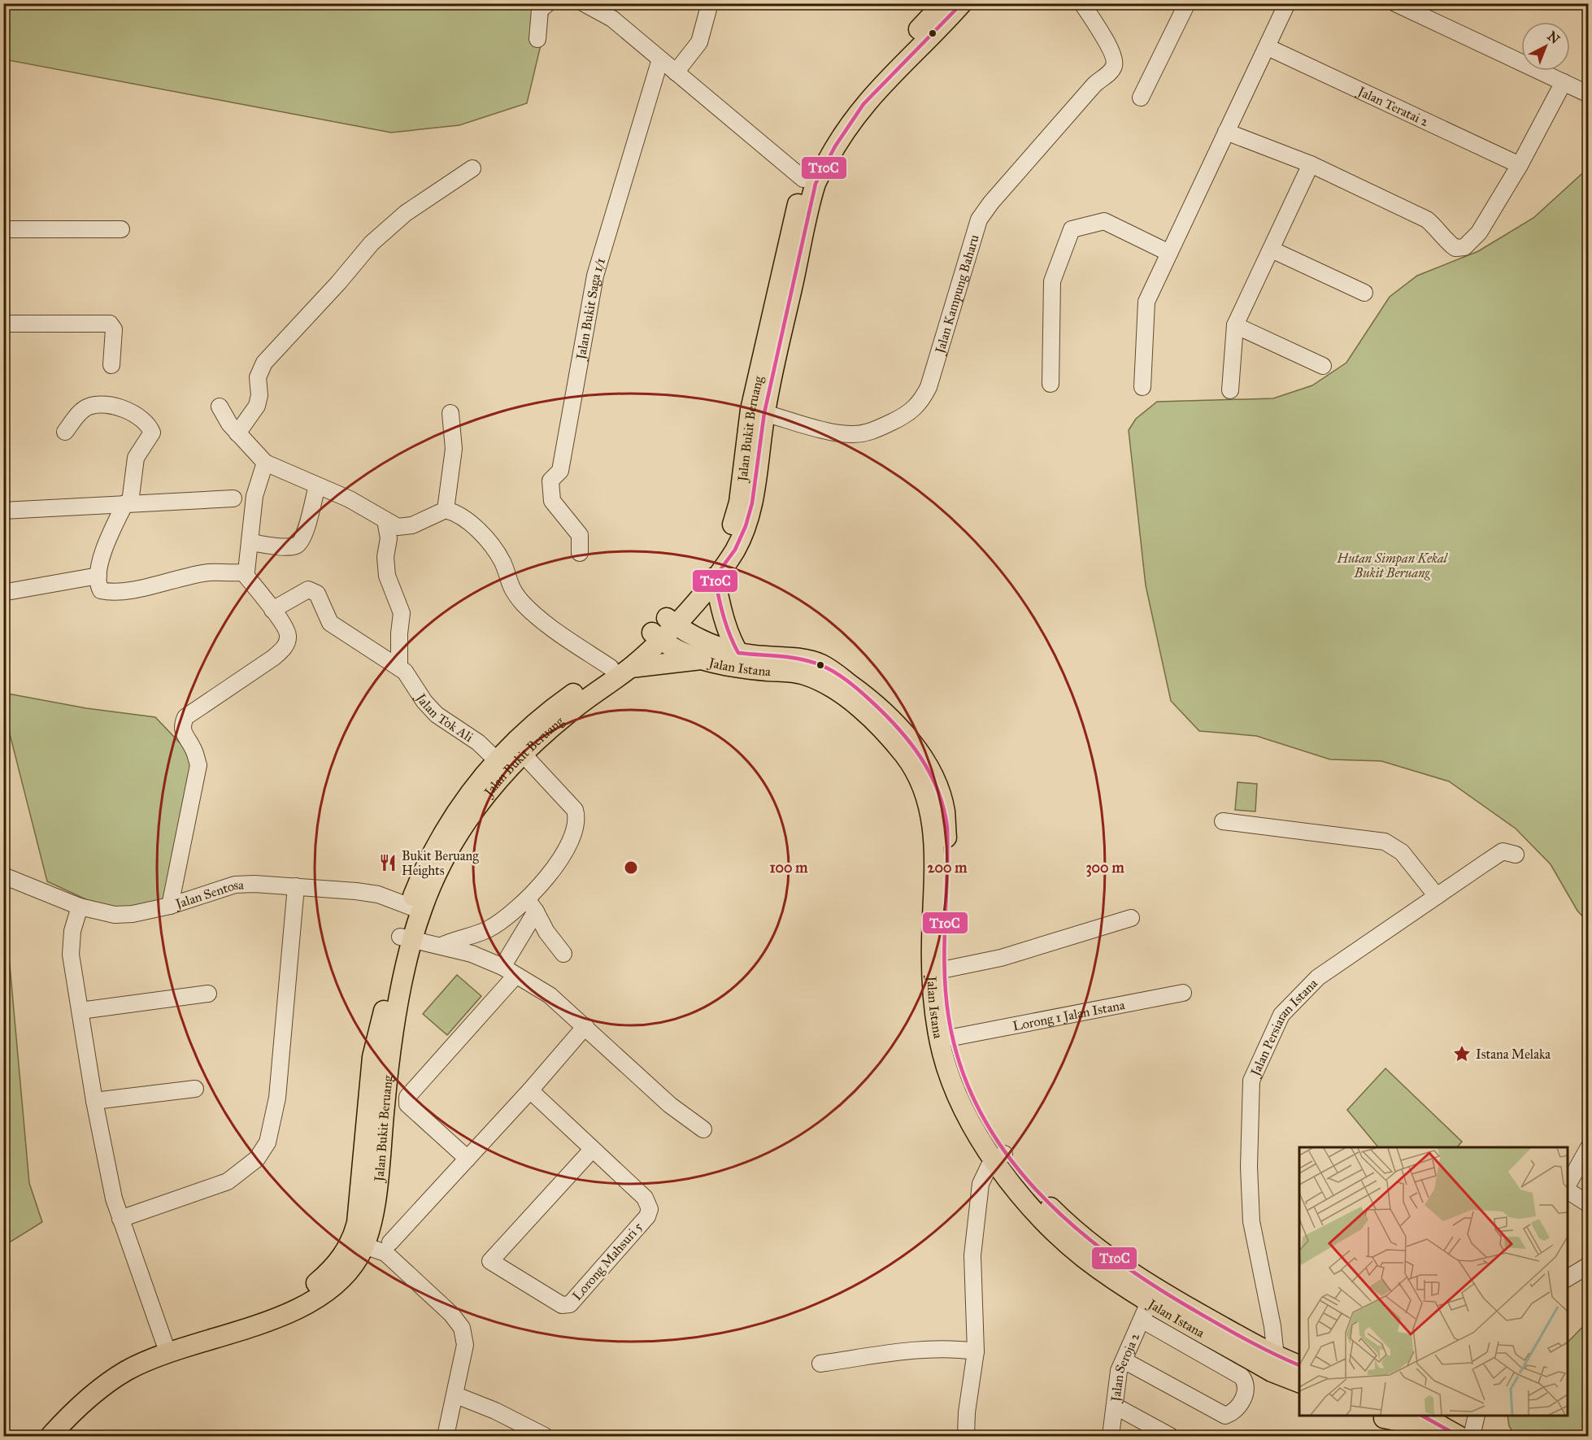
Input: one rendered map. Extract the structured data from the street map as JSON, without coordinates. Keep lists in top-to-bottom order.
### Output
{
  "streets": {
    "main road": ["Jalan Bukit Beruang", "Jalan Istana"],
    "street": [
      "Jalan Teratai 2",
      "Jalan Kampung Baharu",
      "Jalan Bukit Saga 1/1",
      "Jalan Tok Ali",
      "Jalan Sentosa",
      "Lorong 1 Jalan Istana",
      "Jalan Persiaran Istana",
      "Lorong Mahsuri 5",
      "Jalan Seroja 2"
    ]
  },
  "crossings": [
    ["Jalan Kampung Baharu", "Jalan Bukit Beruang"],
    ["Jalan Bukit Beruang", "Jalan Istana"],
    ["Jalan Bukit Beruang", "Jalan Tok Ali"],
    ["Jalan Bukit Beruang", "Jalan Sentosa"],
    ["Jalan Istana", "Lorong 1 Jalan Istana"],
    ["Jalan Istana", "Jalan Persiaran Istana"],
    ["Jalan Istana", "Jalan Seroja 2"]
  ],
  "parks": ["Hutan Simpan Kekal Bukit Beruang"],
  "places": {
    "restaurant": ["Bukit Beruang Heights"],
    "place": ["Istana Melaka"]
  },
  "lines": ["transit line T10C"],
  "north": "top right",
  "rings": ["100 m", "200 m", "300 m"]
}
